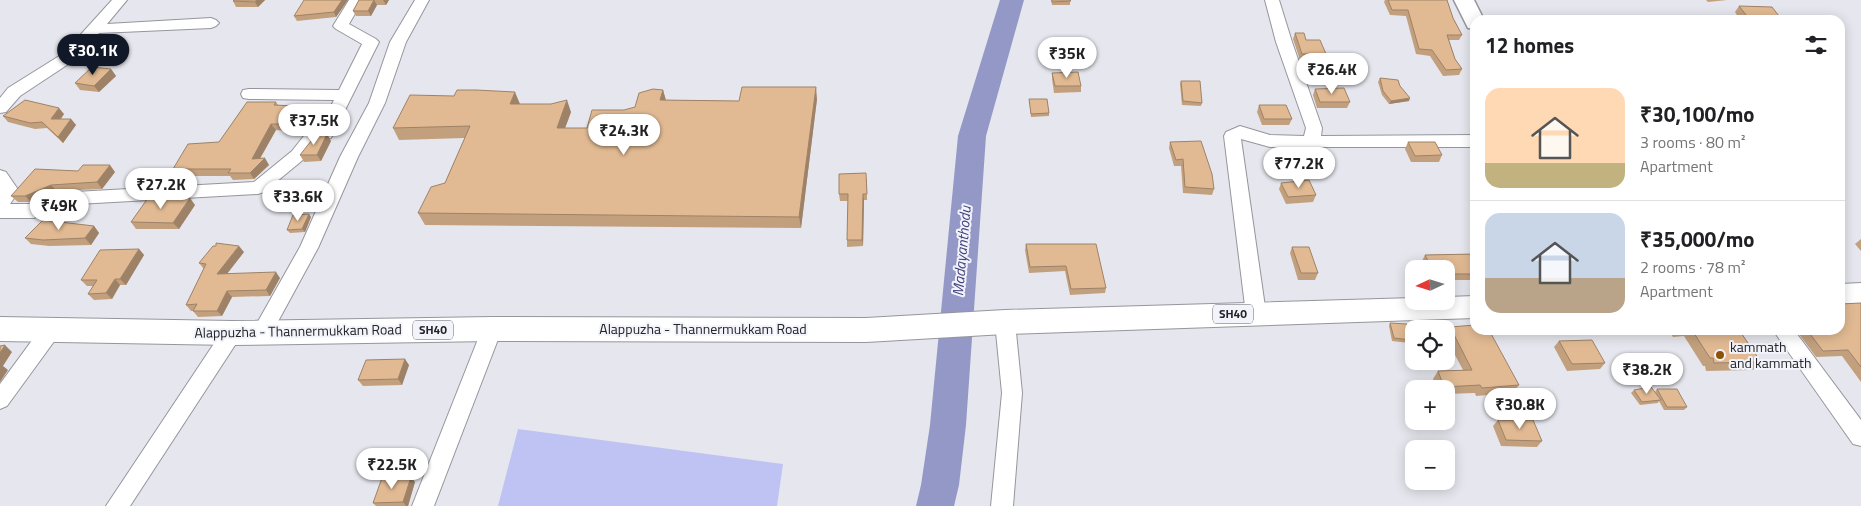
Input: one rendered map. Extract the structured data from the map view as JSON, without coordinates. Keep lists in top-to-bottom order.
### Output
{
  "streets": {
    "main road": ["SH40", "Alappuzha - Thannermukkam Road"]
  },
  "crossings": [
    ["SH40", "Alappuzha - Thannermukkam Road"]
  ],
  "water": ["Madayanthodu"],
  "places": ["kammath and kammath"],
  "north": "left",
  "page": {
    "heading": "12 homes",
    "price": [
      "₹30.1K",
      "₹35K",
      "₹26.4K",
      "₹37.5K",
      "₹24.3K",
      "₹77.2K",
      "₹27.2K",
      "₹33.6K",
      "₹49K",
      "₹38.2K",
      "₹30.8K",
      "₹22.5K"
    ],
    "list": [
      {
        "name": "₹30,100/mo",
        "note": "3 rooms · 80 m² · Apartment"
      },
      {
        "name": "₹35,000/mo",
        "note": "2 rooms · 78 m² · Apartment"
      }
    ],
    "map_buttons": ["+", "−"]
  }
}
